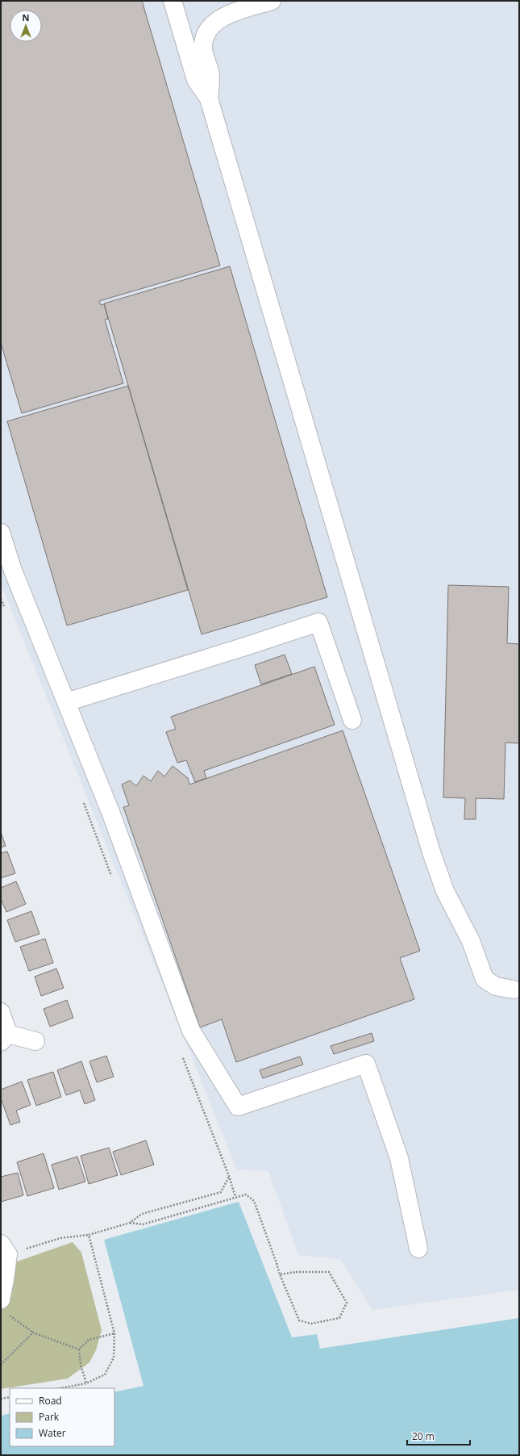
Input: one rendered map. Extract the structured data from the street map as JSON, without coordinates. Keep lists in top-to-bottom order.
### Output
{
  "legend": ["Road", "Park", "Water"],
  "scale_bar": "20 m",
  "north": "top"
}
